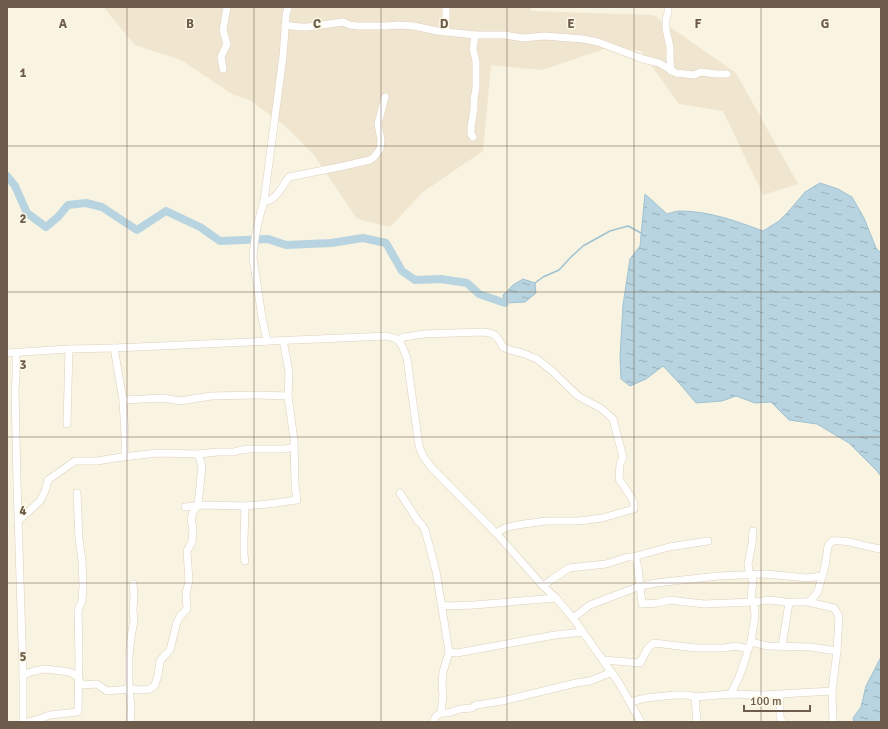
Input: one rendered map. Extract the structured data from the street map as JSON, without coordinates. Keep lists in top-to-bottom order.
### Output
{
  "scale_bar": "100 m",
  "grid": {
    "columns": [
      "A",
      "B",
      "C",
      "D",
      "E",
      "F",
      "G"
    ],
    "rows": [
      "1",
      "2",
      "3",
      "4",
      "5"
    ]
  }
}
